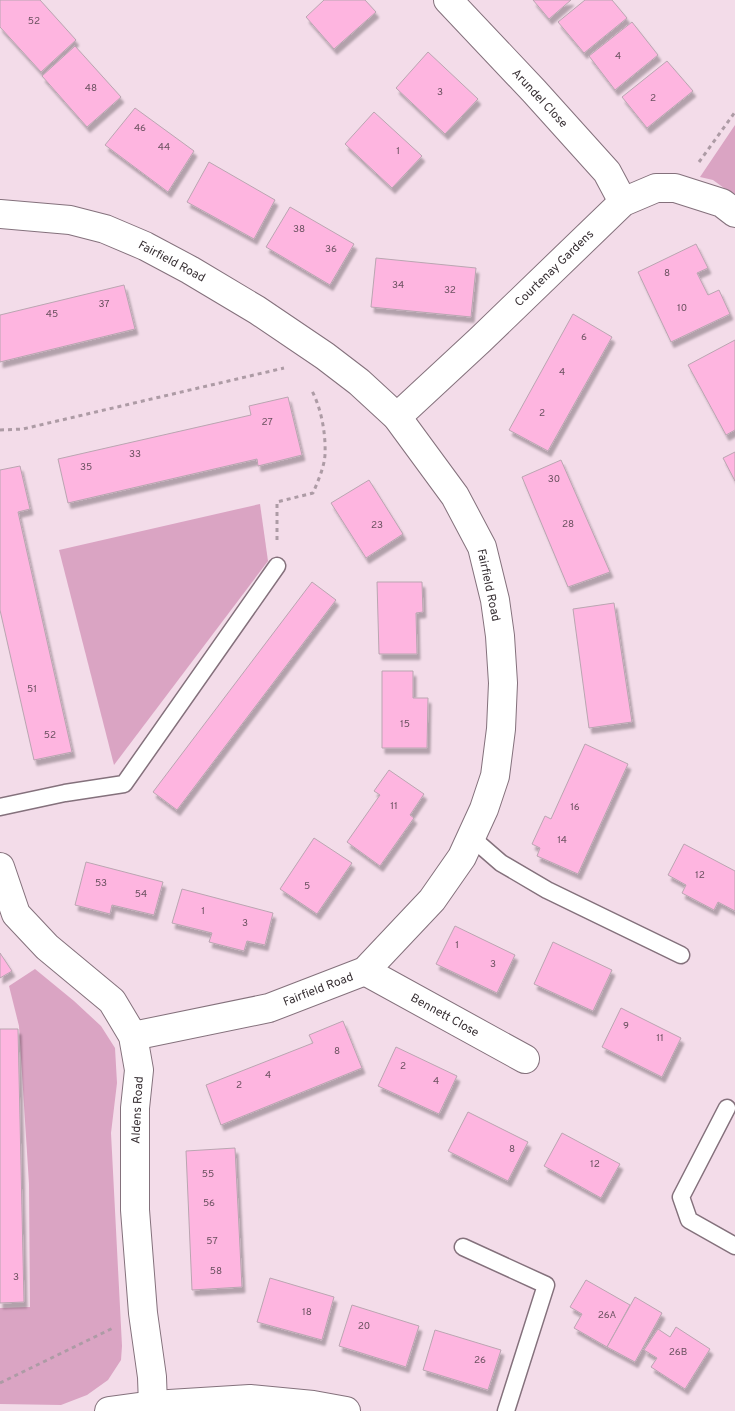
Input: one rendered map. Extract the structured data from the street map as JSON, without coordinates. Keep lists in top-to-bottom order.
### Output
{
  "streets": {
    "street": [
      "Arundel Close",
      "Fairfield Road",
      "Courtenay Gardens",
      "Bennett Close",
      "Aldens Road"
    ]
  },
  "crossings": [
    ["Arundel Close", "Courtenay Gardens"],
    ["Fairfield Road", "Courtenay Gardens"],
    ["Fairfield Road", "Bennett Close"],
    ["Fairfield Road", "Aldens Road"]
  ],
  "house_numbers": [
    "52",
    "4",
    "48",
    "3",
    "2",
    "46",
    "44",
    "1",
    "38",
    "36",
    "8",
    "34",
    "32",
    "37",
    "10",
    "45",
    "6",
    "4",
    "2",
    "27",
    "33",
    "35",
    "30",
    "28",
    "23",
    "51",
    "15",
    "52",
    "11",
    "16",
    "14",
    "12",
    "53",
    "5",
    "54",
    "1",
    "3",
    "1",
    "3",
    "9",
    "11",
    "8",
    "2",
    "4",
    "4",
    "2",
    "8",
    "12",
    "55",
    "56",
    "57",
    "58",
    "3",
    "18",
    "26A",
    "20",
    "26B",
    "26"
  ]
}
